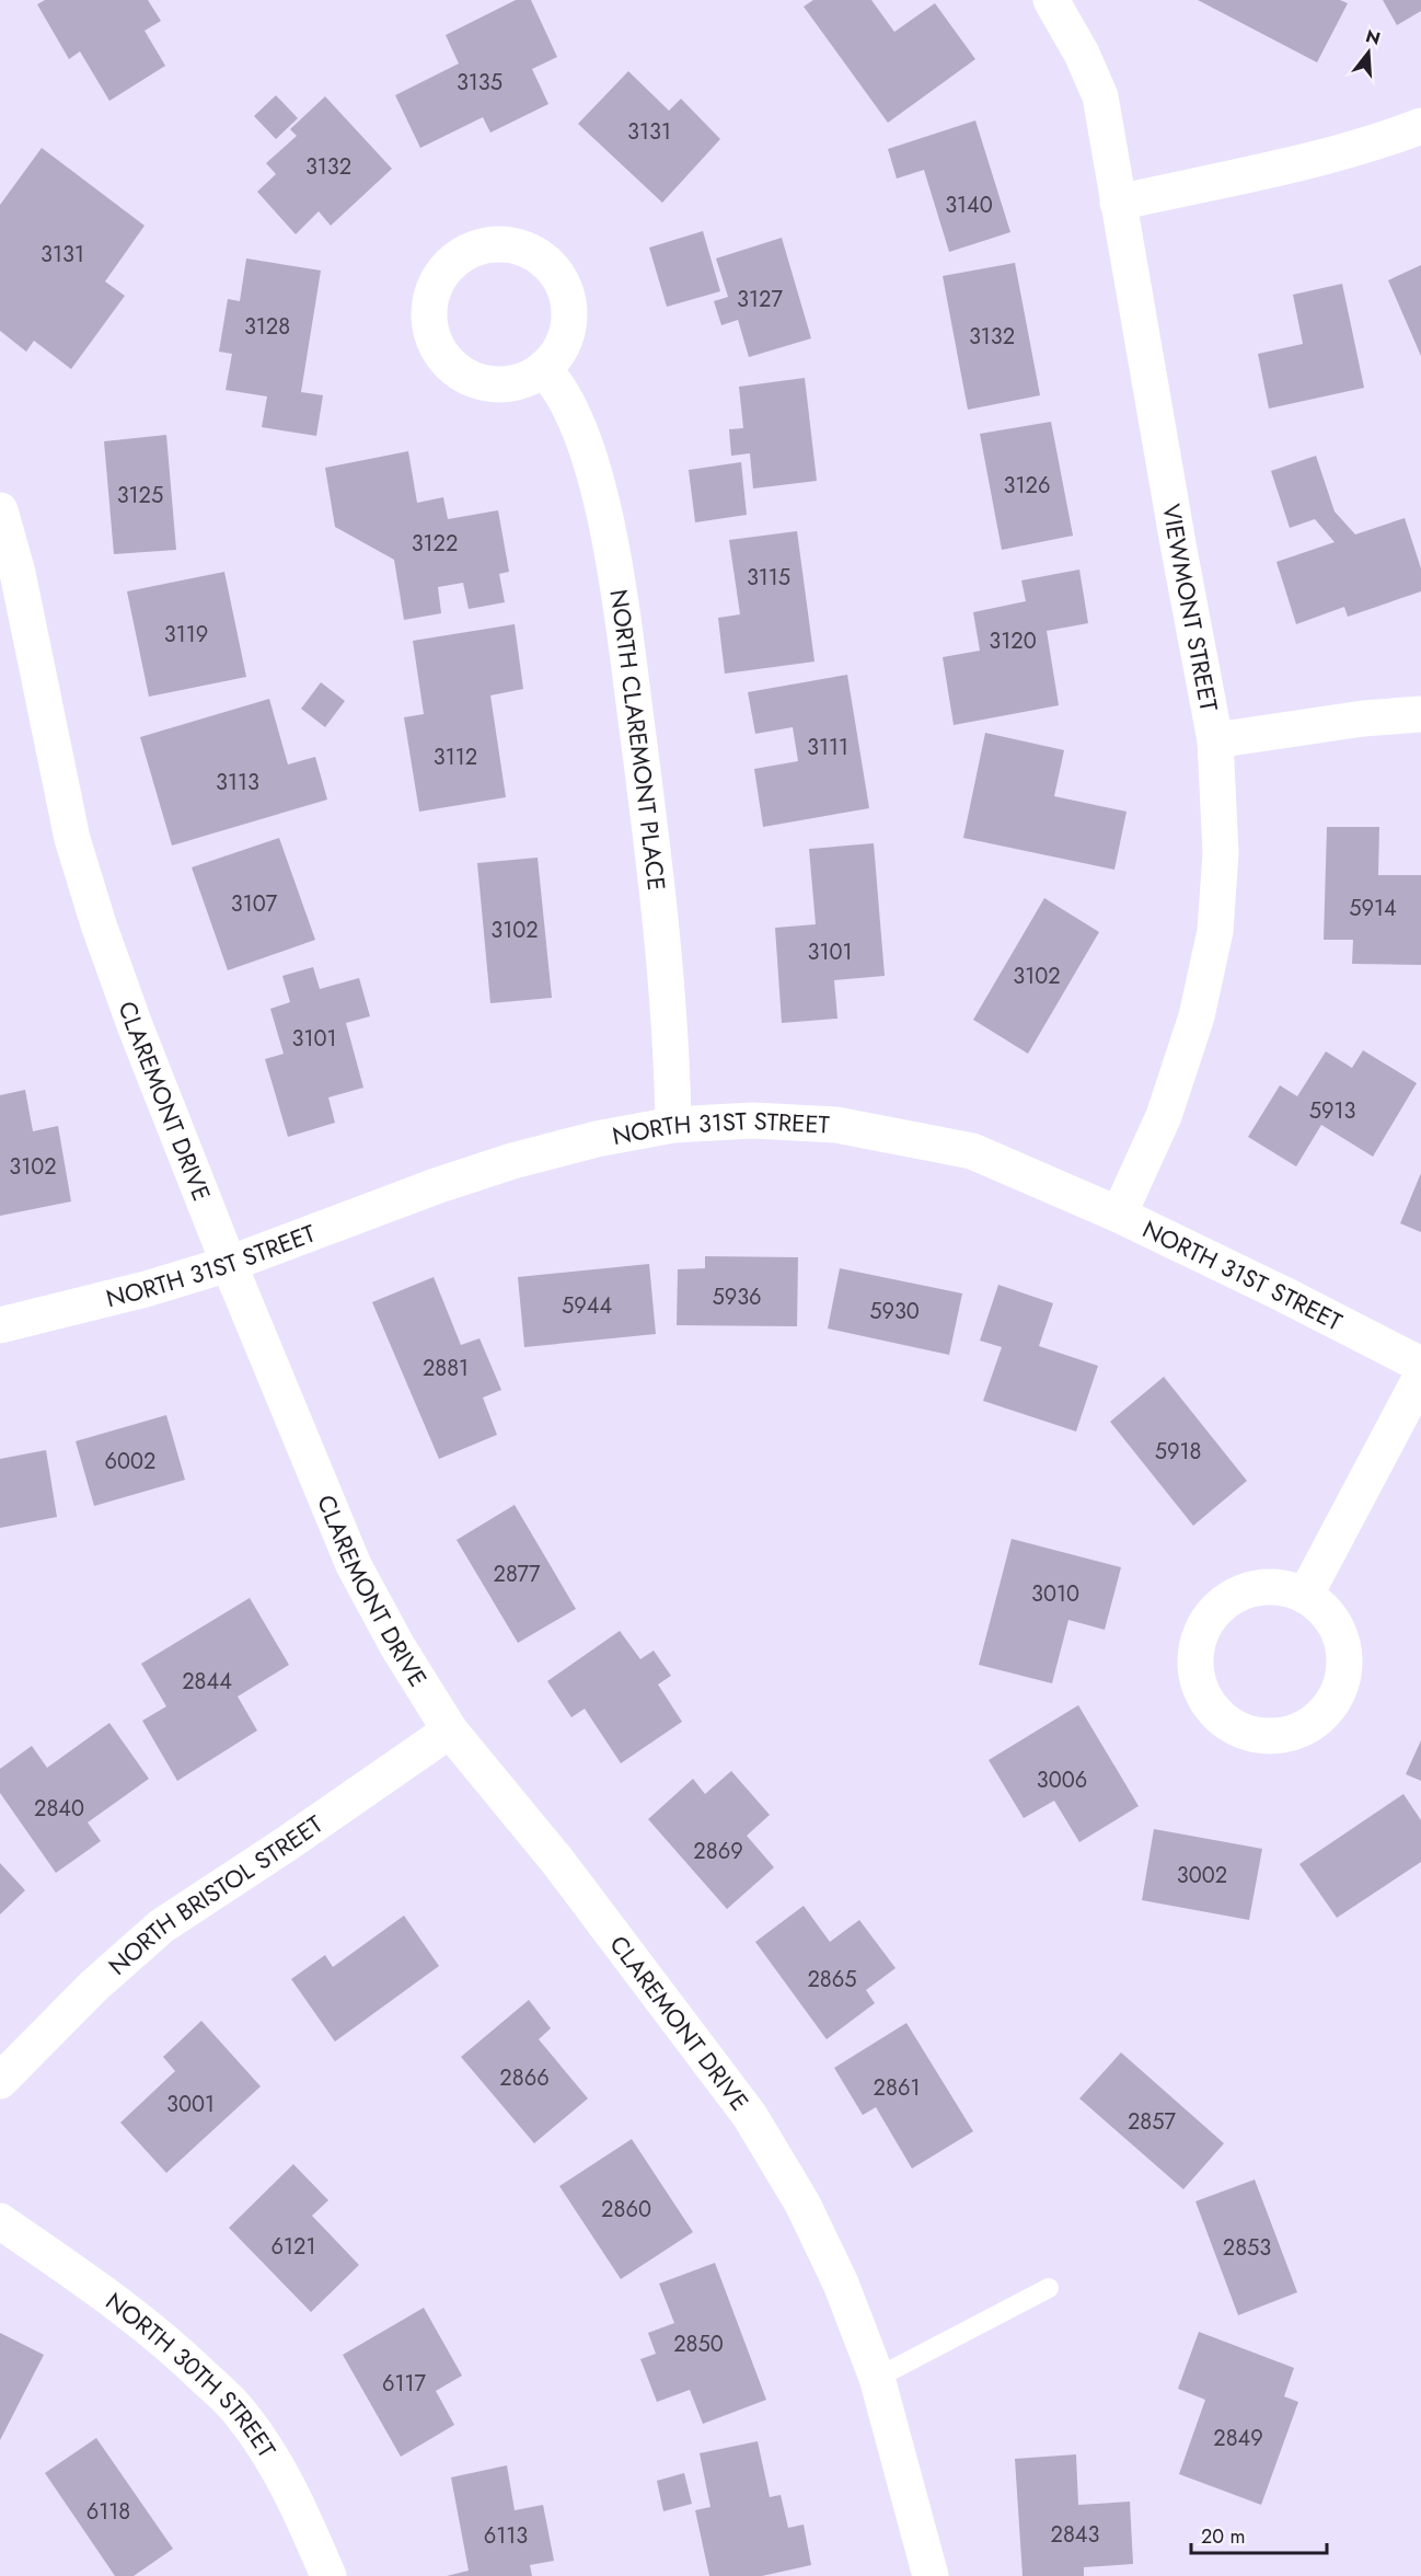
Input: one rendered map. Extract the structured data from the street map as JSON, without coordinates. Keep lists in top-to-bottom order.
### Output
{
  "streets": {
    "street": [
      "VIEWMONT STREET",
      "NORTH CLAREMONT PLACE",
      "CLAREMONT DRIVE",
      "NORTH 31ST STREET",
      "NORTH BRISTOL STREET",
      "NORTH 30TH STREET"
    ]
  },
  "crossings": [
    ["VIEWMONT STREET", "NORTH 31ST STREET"],
    ["NORTH CLAREMONT PLACE", "NORTH 31ST STREET"],
    ["CLAREMONT DRIVE", "NORTH 31ST STREET"],
    ["CLAREMONT DRIVE", "NORTH BRISTOL STREET"]
  ],
  "house_numbers": [
    "3135",
    "3131",
    "3132",
    "3140",
    "3131",
    "3127",
    "3128",
    "3132",
    "3126",
    "3125",
    "3122",
    "3115",
    "3119",
    "3120",
    "3111",
    "3112",
    "3113",
    "3107",
    "5914",
    "3102",
    "3101",
    "3102",
    "3101",
    "5913",
    "3102",
    "5936",
    "5944",
    "5930",
    "2881",
    "5918",
    "6002",
    "2877",
    "3010",
    "2844",
    "3006",
    "2840",
    "2869",
    "3002",
    "2865",
    "2866",
    "2861",
    "3001",
    "2857",
    "2860",
    "6121",
    "2853",
    "2850",
    "6117",
    "2849",
    "6118",
    "2843",
    "6113"
  ],
  "scale_bar": "20 m",
  "north": "top"
}
